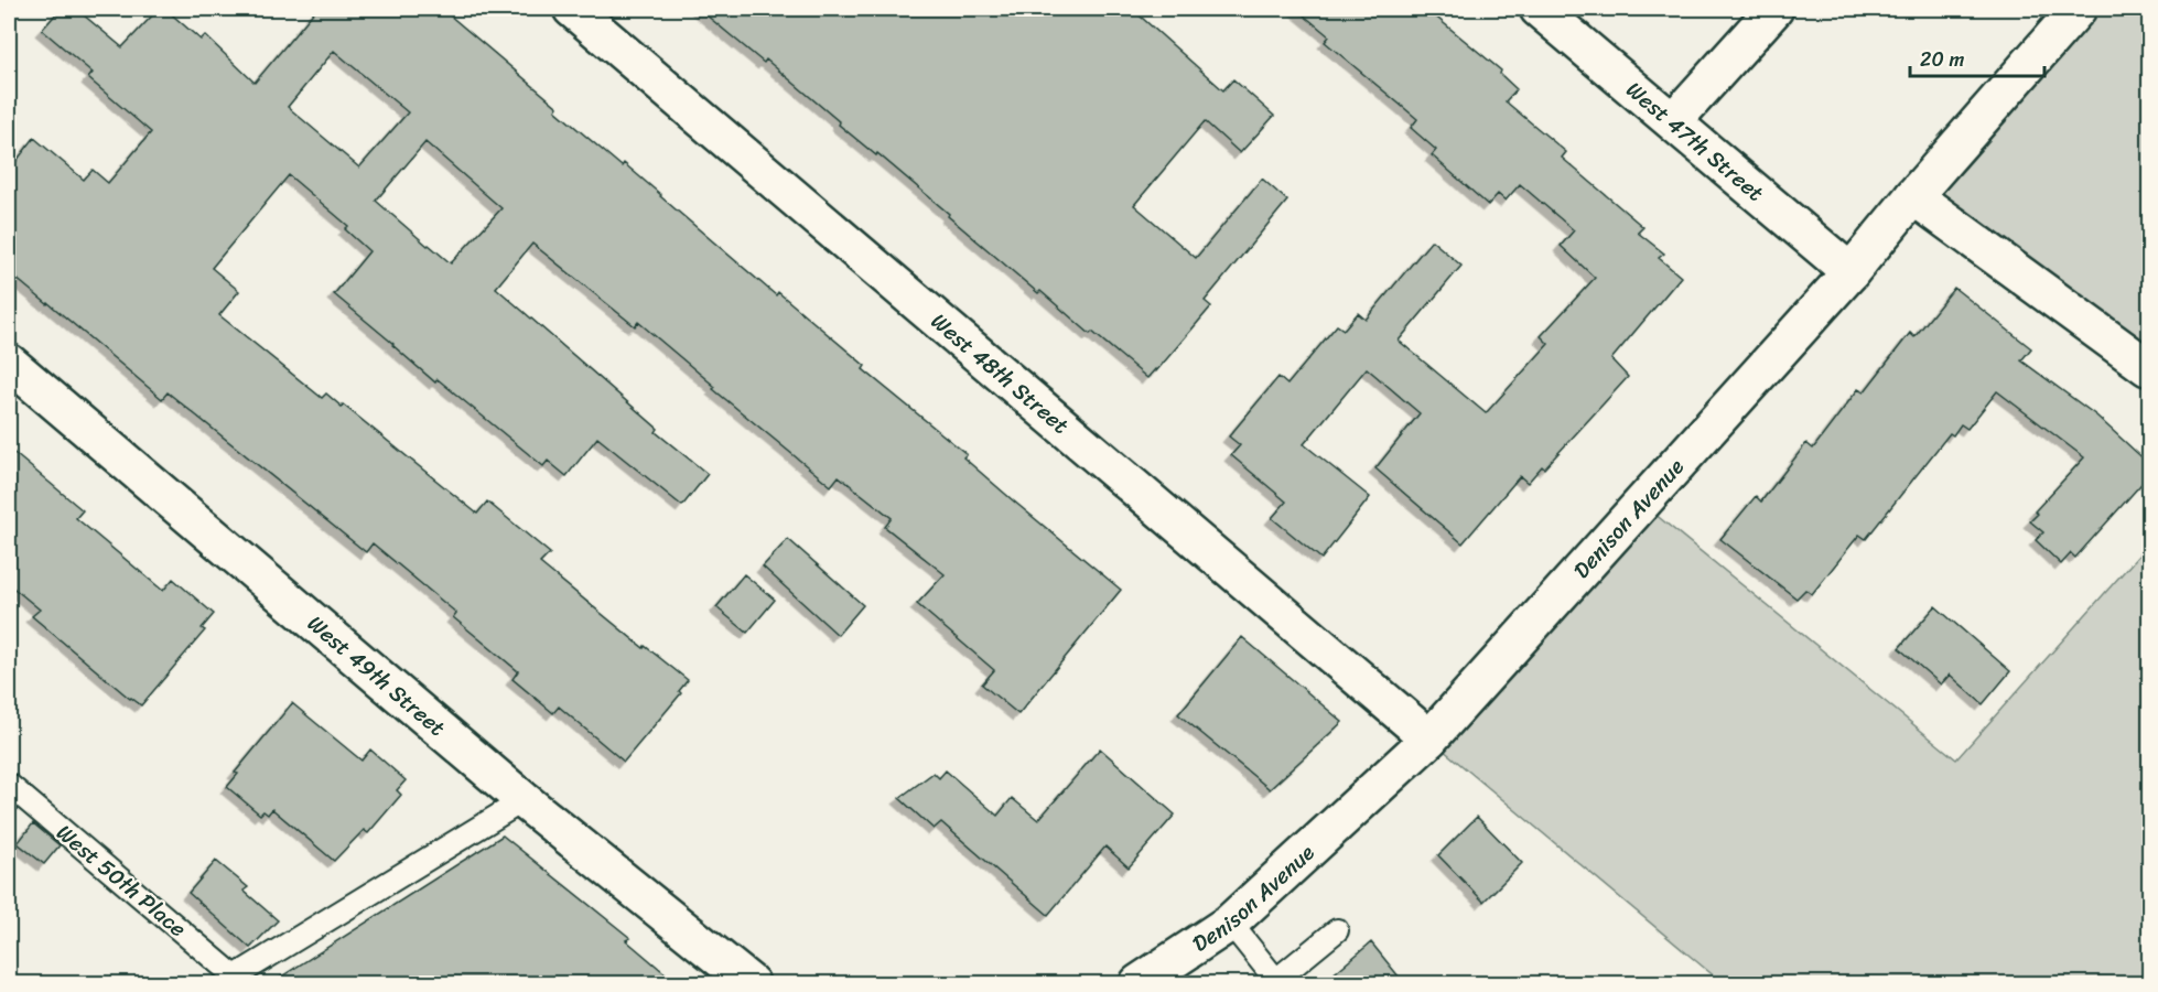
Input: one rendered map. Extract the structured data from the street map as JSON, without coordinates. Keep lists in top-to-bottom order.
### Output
{
  "streets": {
    "street": [
      "West 47th Street",
      "West 48th Street",
      "Denison Avenue",
      "West 49th Street"
    ],
    "lane": ["West 50th Place"]
  },
  "crossings": [
    ["West 47th Street", "Denison Avenue"],
    ["West 48th Street", "Denison Avenue"]
  ],
  "scale_bar": "20 m"
}
